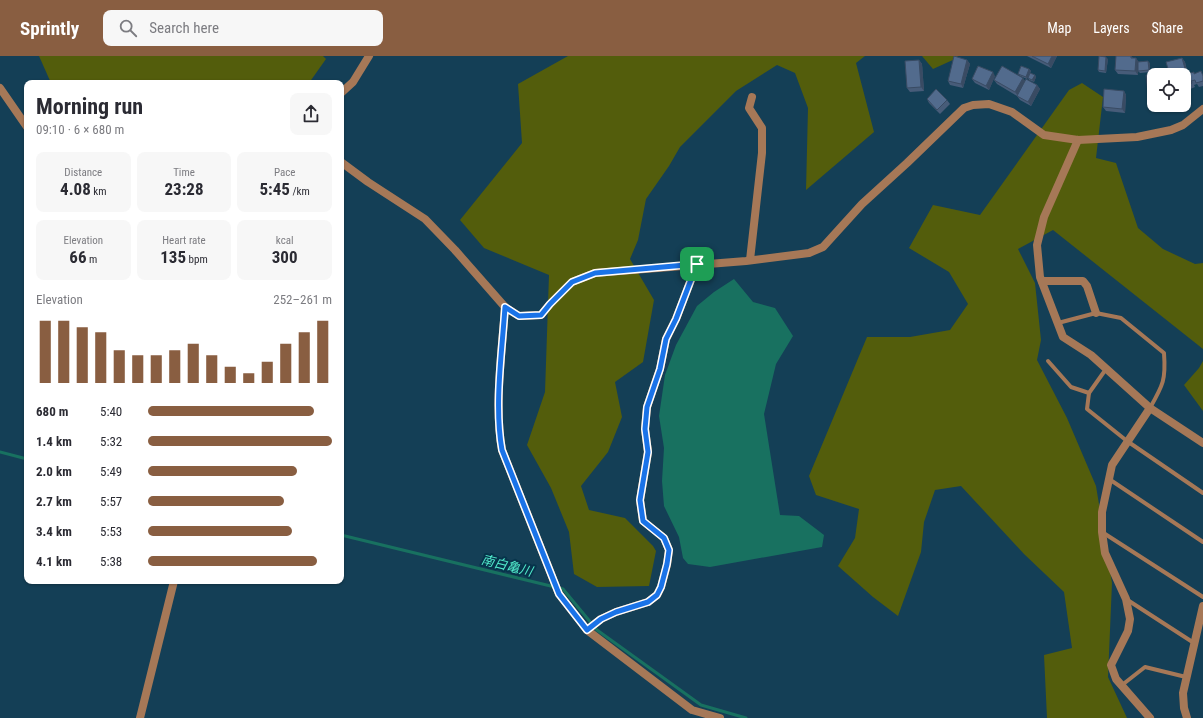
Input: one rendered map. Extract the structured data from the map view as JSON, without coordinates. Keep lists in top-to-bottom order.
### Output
{
  "water": ["南白亀川"],
  "page": {
    "header": "Sprintly",
    "search": "Search here",
    "nav": ["Map", "Layers", "Share"],
    "heading": ["Morning run", "09:10 · 6 × 680 m"],
    "stats": [
      ["Distance", "4.08 km"],
      ["Time", "23:28"],
      ["Pace", "5:45 /km"],
      ["Elevation", "66 m"],
      ["Heart rate", "135 bpm"],
      ["kcal", "300"]
    ],
    "chart": ["Elevation", "252–261 m"],
    "list": [
      {
        "name": "680 m",
        "note": "5:40"
      },
      {
        "name": "1.4 km",
        "note": "5:32"
      },
      {
        "name": "2.0 km",
        "note": "5:49"
      },
      {
        "name": "2.7 km",
        "note": "5:57"
      },
      {
        "name": "3.4 km",
        "note": "5:53"
      },
      {
        "name": "4.1 km",
        "note": "5:38"
      }
    ]
  }
}
